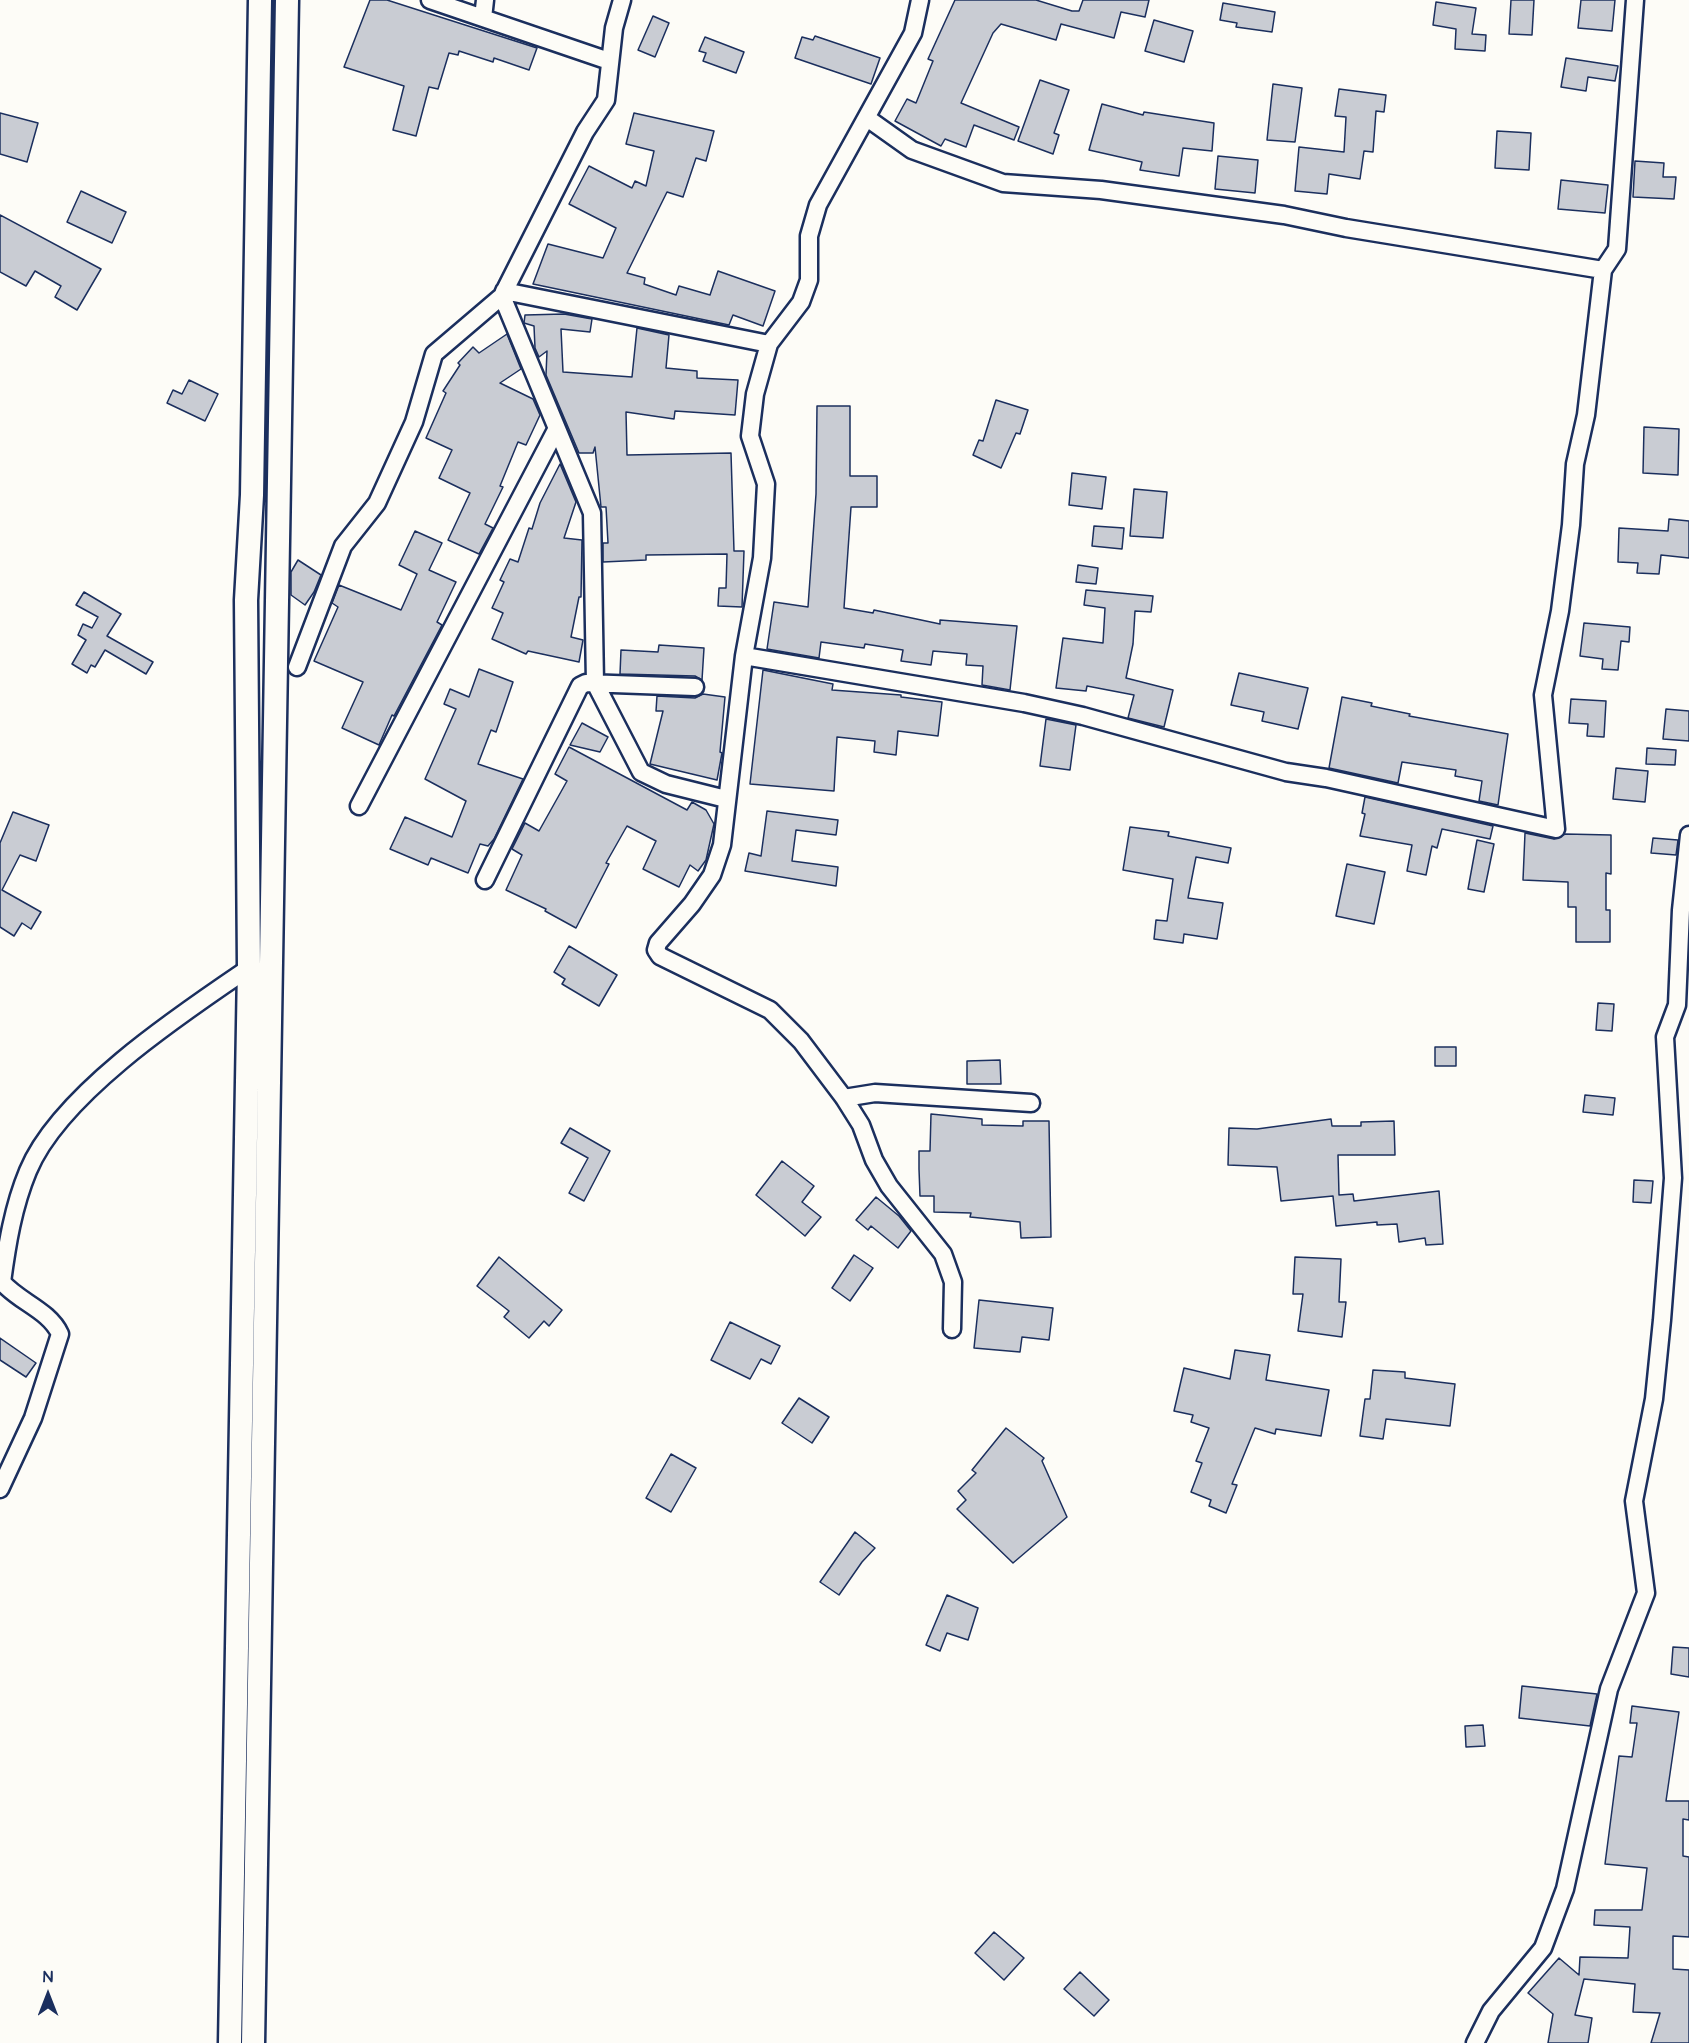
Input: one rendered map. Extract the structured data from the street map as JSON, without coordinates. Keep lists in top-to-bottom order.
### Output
{
  "north": "top"
}
